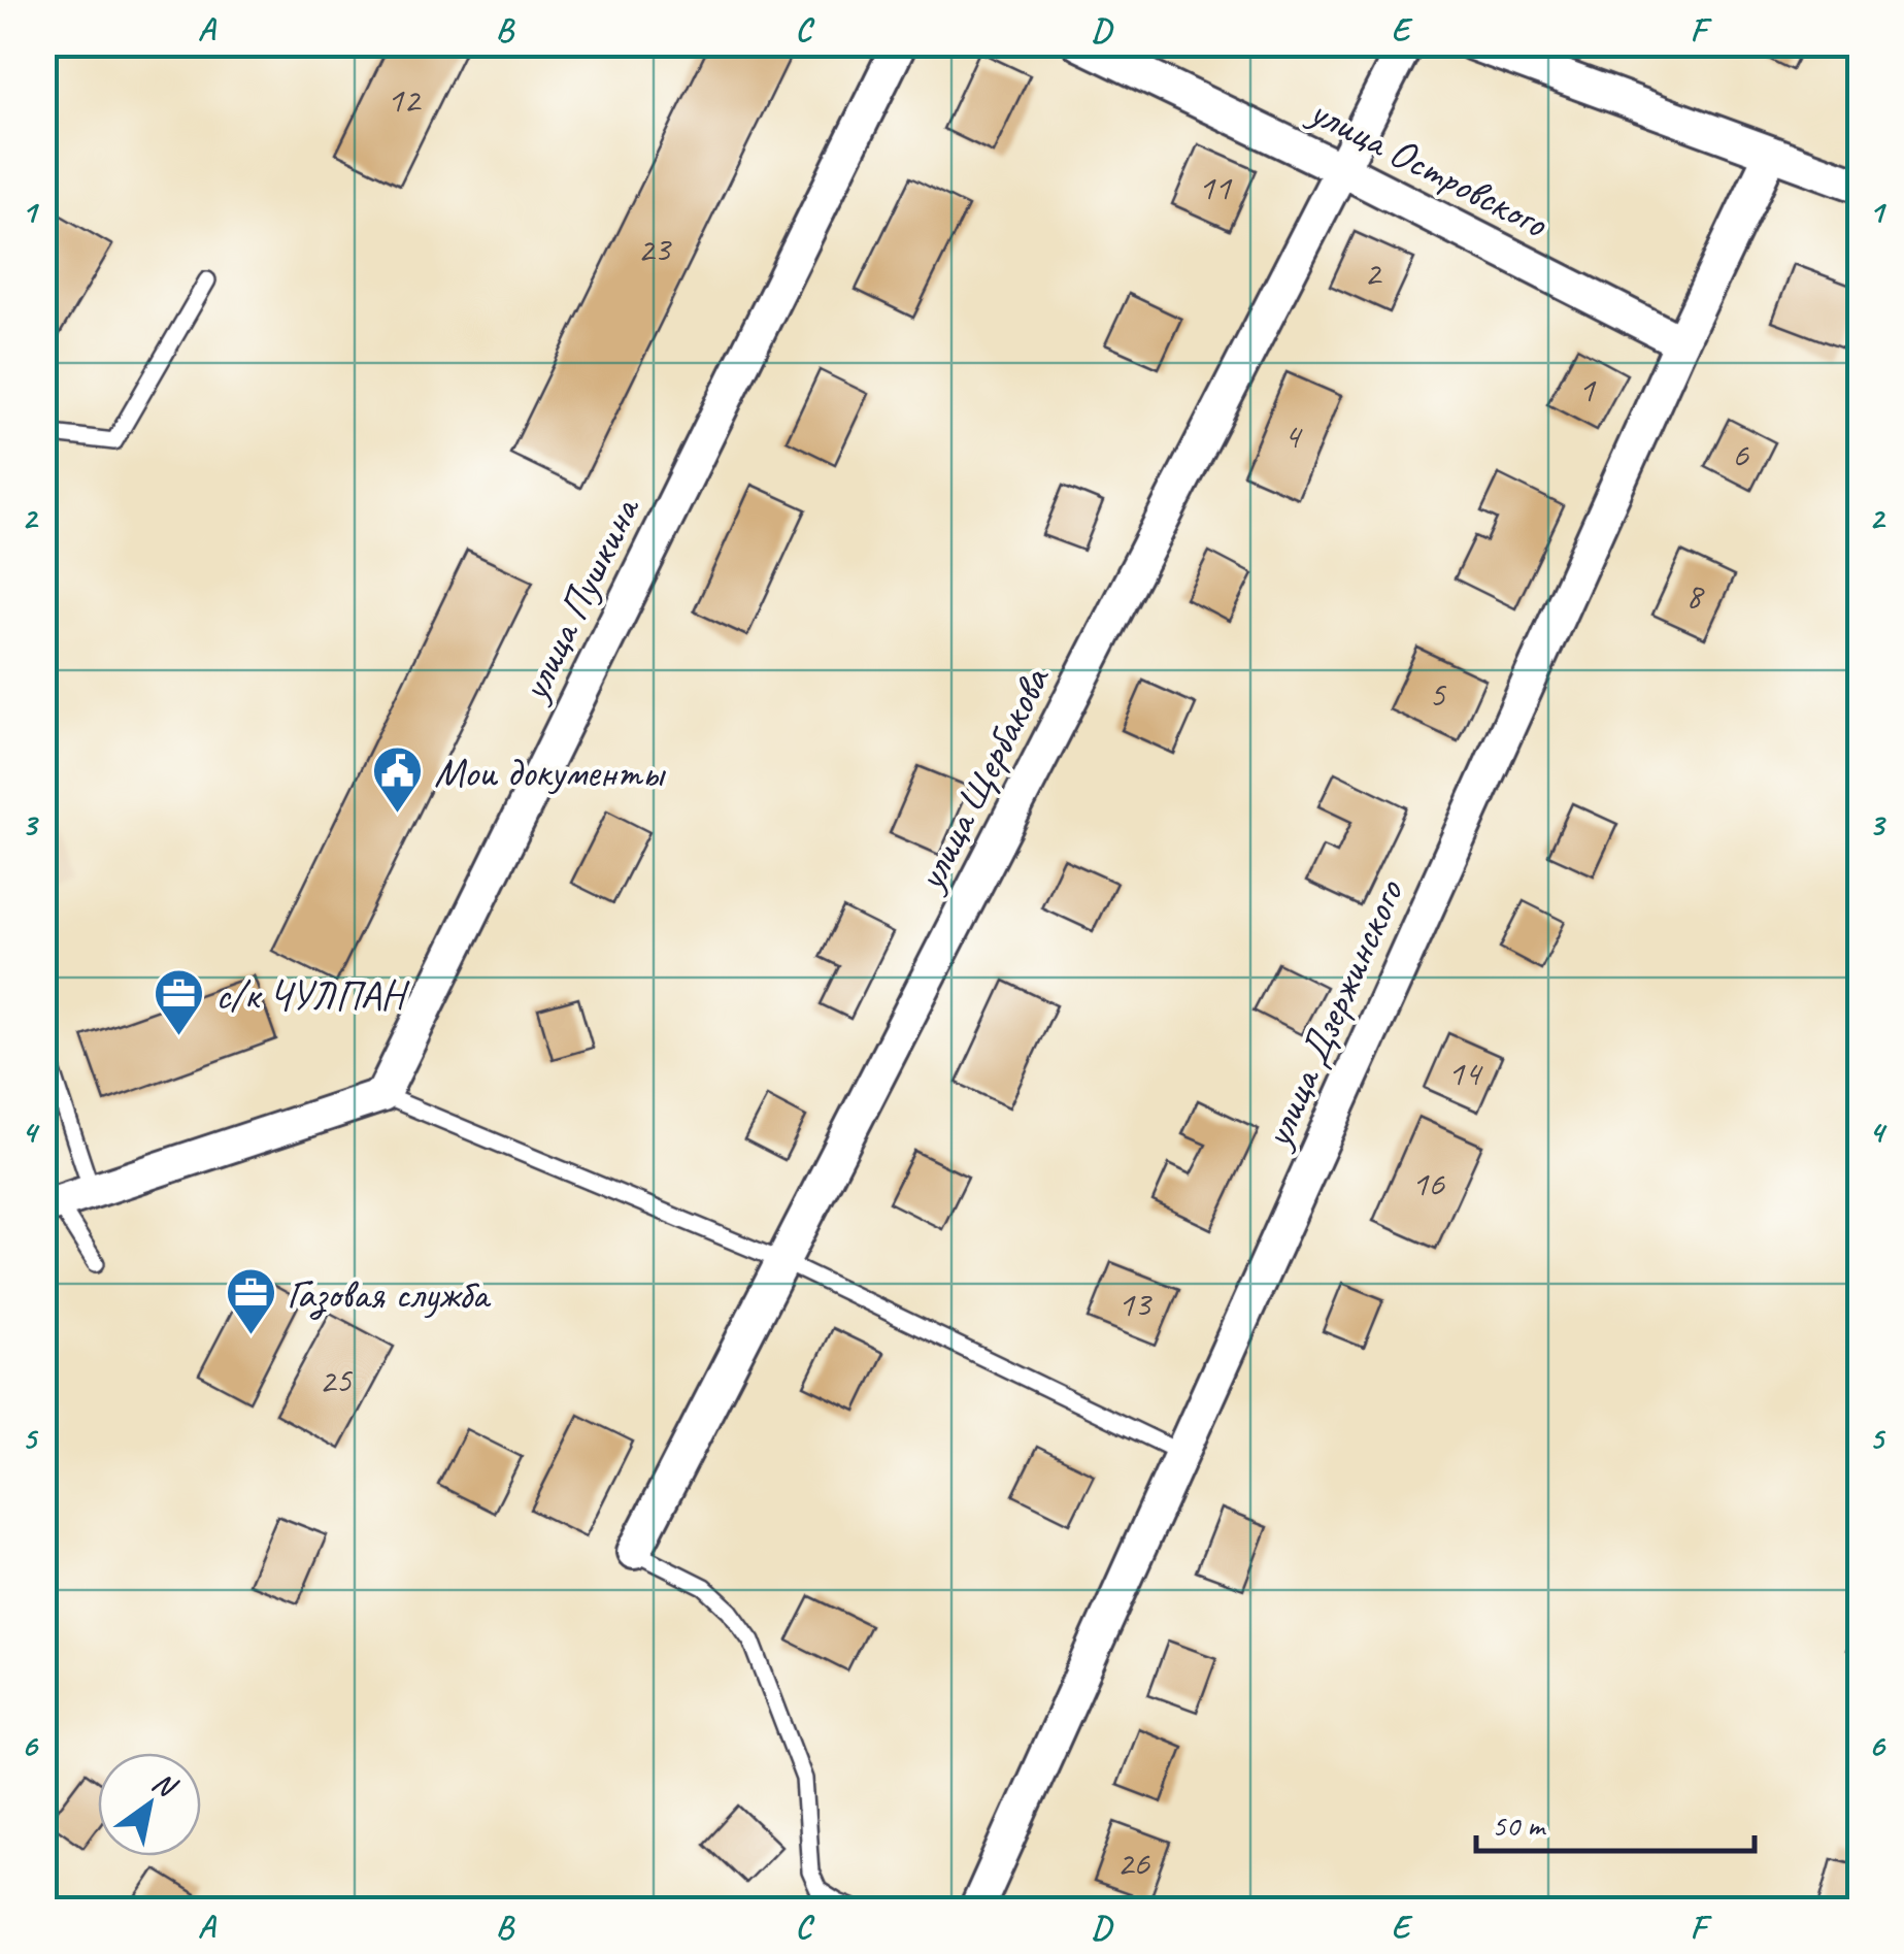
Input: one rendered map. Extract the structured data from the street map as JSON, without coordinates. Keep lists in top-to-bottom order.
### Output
{
  "streets": {
    "street": [
      "улица Островского",
      "улица Пушкина",
      "улица Щербакова",
      "улица Дзержинского"
    ]
  },
  "crossings": [
    ["улица Островского", "улица Щербакова"],
    ["улица Островского", "улица Дзержинского"]
  ],
  "places": {
    "public building": ["Мои документы"],
    "office": ["с/к ЧУЛПАН", "Газовая служба"]
  },
  "house_numbers": [
    "12",
    "11",
    "23",
    "2",
    "1",
    "4",
    "6",
    "8",
    "5",
    "14",
    "16",
    "13",
    "25",
    "26"
  ],
  "scale_bar": "50 m",
  "north": "top right",
  "grid": {
    "columns": [
      "A",
      "B",
      "C",
      "D",
      "E",
      "F"
    ],
    "rows": [
      "1",
      "2",
      "3",
      "4",
      "5",
      "6"
    ]
  }
}
